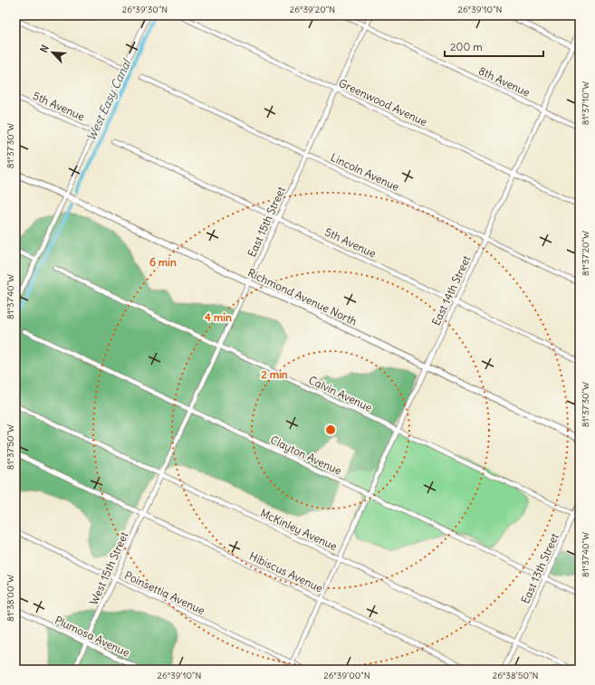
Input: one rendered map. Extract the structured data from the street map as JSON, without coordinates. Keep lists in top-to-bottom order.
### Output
{
  "streets": {
    "street": [
      "8th Avenue",
      "Greenwood Avenue",
      "5th Avenue",
      "Lincoln Avenue",
      "East 15th Street",
      "East 14th Street",
      "Richmond Avenue North",
      "Calvin Avenue",
      "Clayton Avenue",
      "McKinley Avenue",
      "West 15th Street",
      "East 13th Street",
      "Hibiscus Avenue",
      "Poinsettia Avenue",
      "Plumosa Avenue"
    ]
  },
  "crossings": [
    ["8th Avenue", "East 15th Street"],
    ["8th Avenue", "East 14th Street"],
    ["Greenwood Avenue", "East 15th Street"],
    ["Greenwood Avenue", "East 14th Street"],
    ["5th Avenue", "East 15th Street"],
    ["5th Avenue", "East 14th Street"],
    ["Lincoln Avenue", "East 15th Street"],
    ["Lincoln Avenue", "East 14th Street"],
    ["East 15th Street", "Richmond Avenue North"],
    ["East 15th Street", "Calvin Avenue"],
    ["East 15th Street", "Clayton Avenue"],
    ["East 15th Street", "McKinley Avenue"],
    ["East 15th Street", "West 15th Street"],
    ["East 14th Street", "Richmond Avenue North"],
    ["East 14th Street", "Calvin Avenue"],
    ["East 14th Street", "Clayton Avenue"],
    ["East 14th Street", "McKinley Avenue"],
    ["East 14th Street", "Hibiscus Avenue"],
    ["East 14th Street", "Poinsettia Avenue"],
    ["Calvin Avenue", "East 13th Street"],
    ["Clayton Avenue", "East 13th Street"],
    ["McKinley Avenue", "West 15th Street"],
    ["McKinley Avenue", "East 13th Street"],
    ["West 15th Street", "Hibiscus Avenue"],
    ["West 15th Street", "Poinsettia Avenue"],
    ["West 15th Street", "Plumosa Avenue"]
  ],
  "water": ["West Easy Canal"],
  "scale_bar": "200 m",
  "north": "top left",
  "coordinates": [
    "26°39'30\"N",
    "26°39'20\"N",
    "26°39'10\"N",
    "81°37'10\"W",
    "81°37'30\"W",
    "81°37'20\"W",
    "81°37'40\"W",
    "81°37'50\"W",
    "81°38'00\"W",
    "26°39'00\"N",
    "26°38'50\"N"
  ],
  "rings": ["6 min", "4 min", "2 min"]
}
